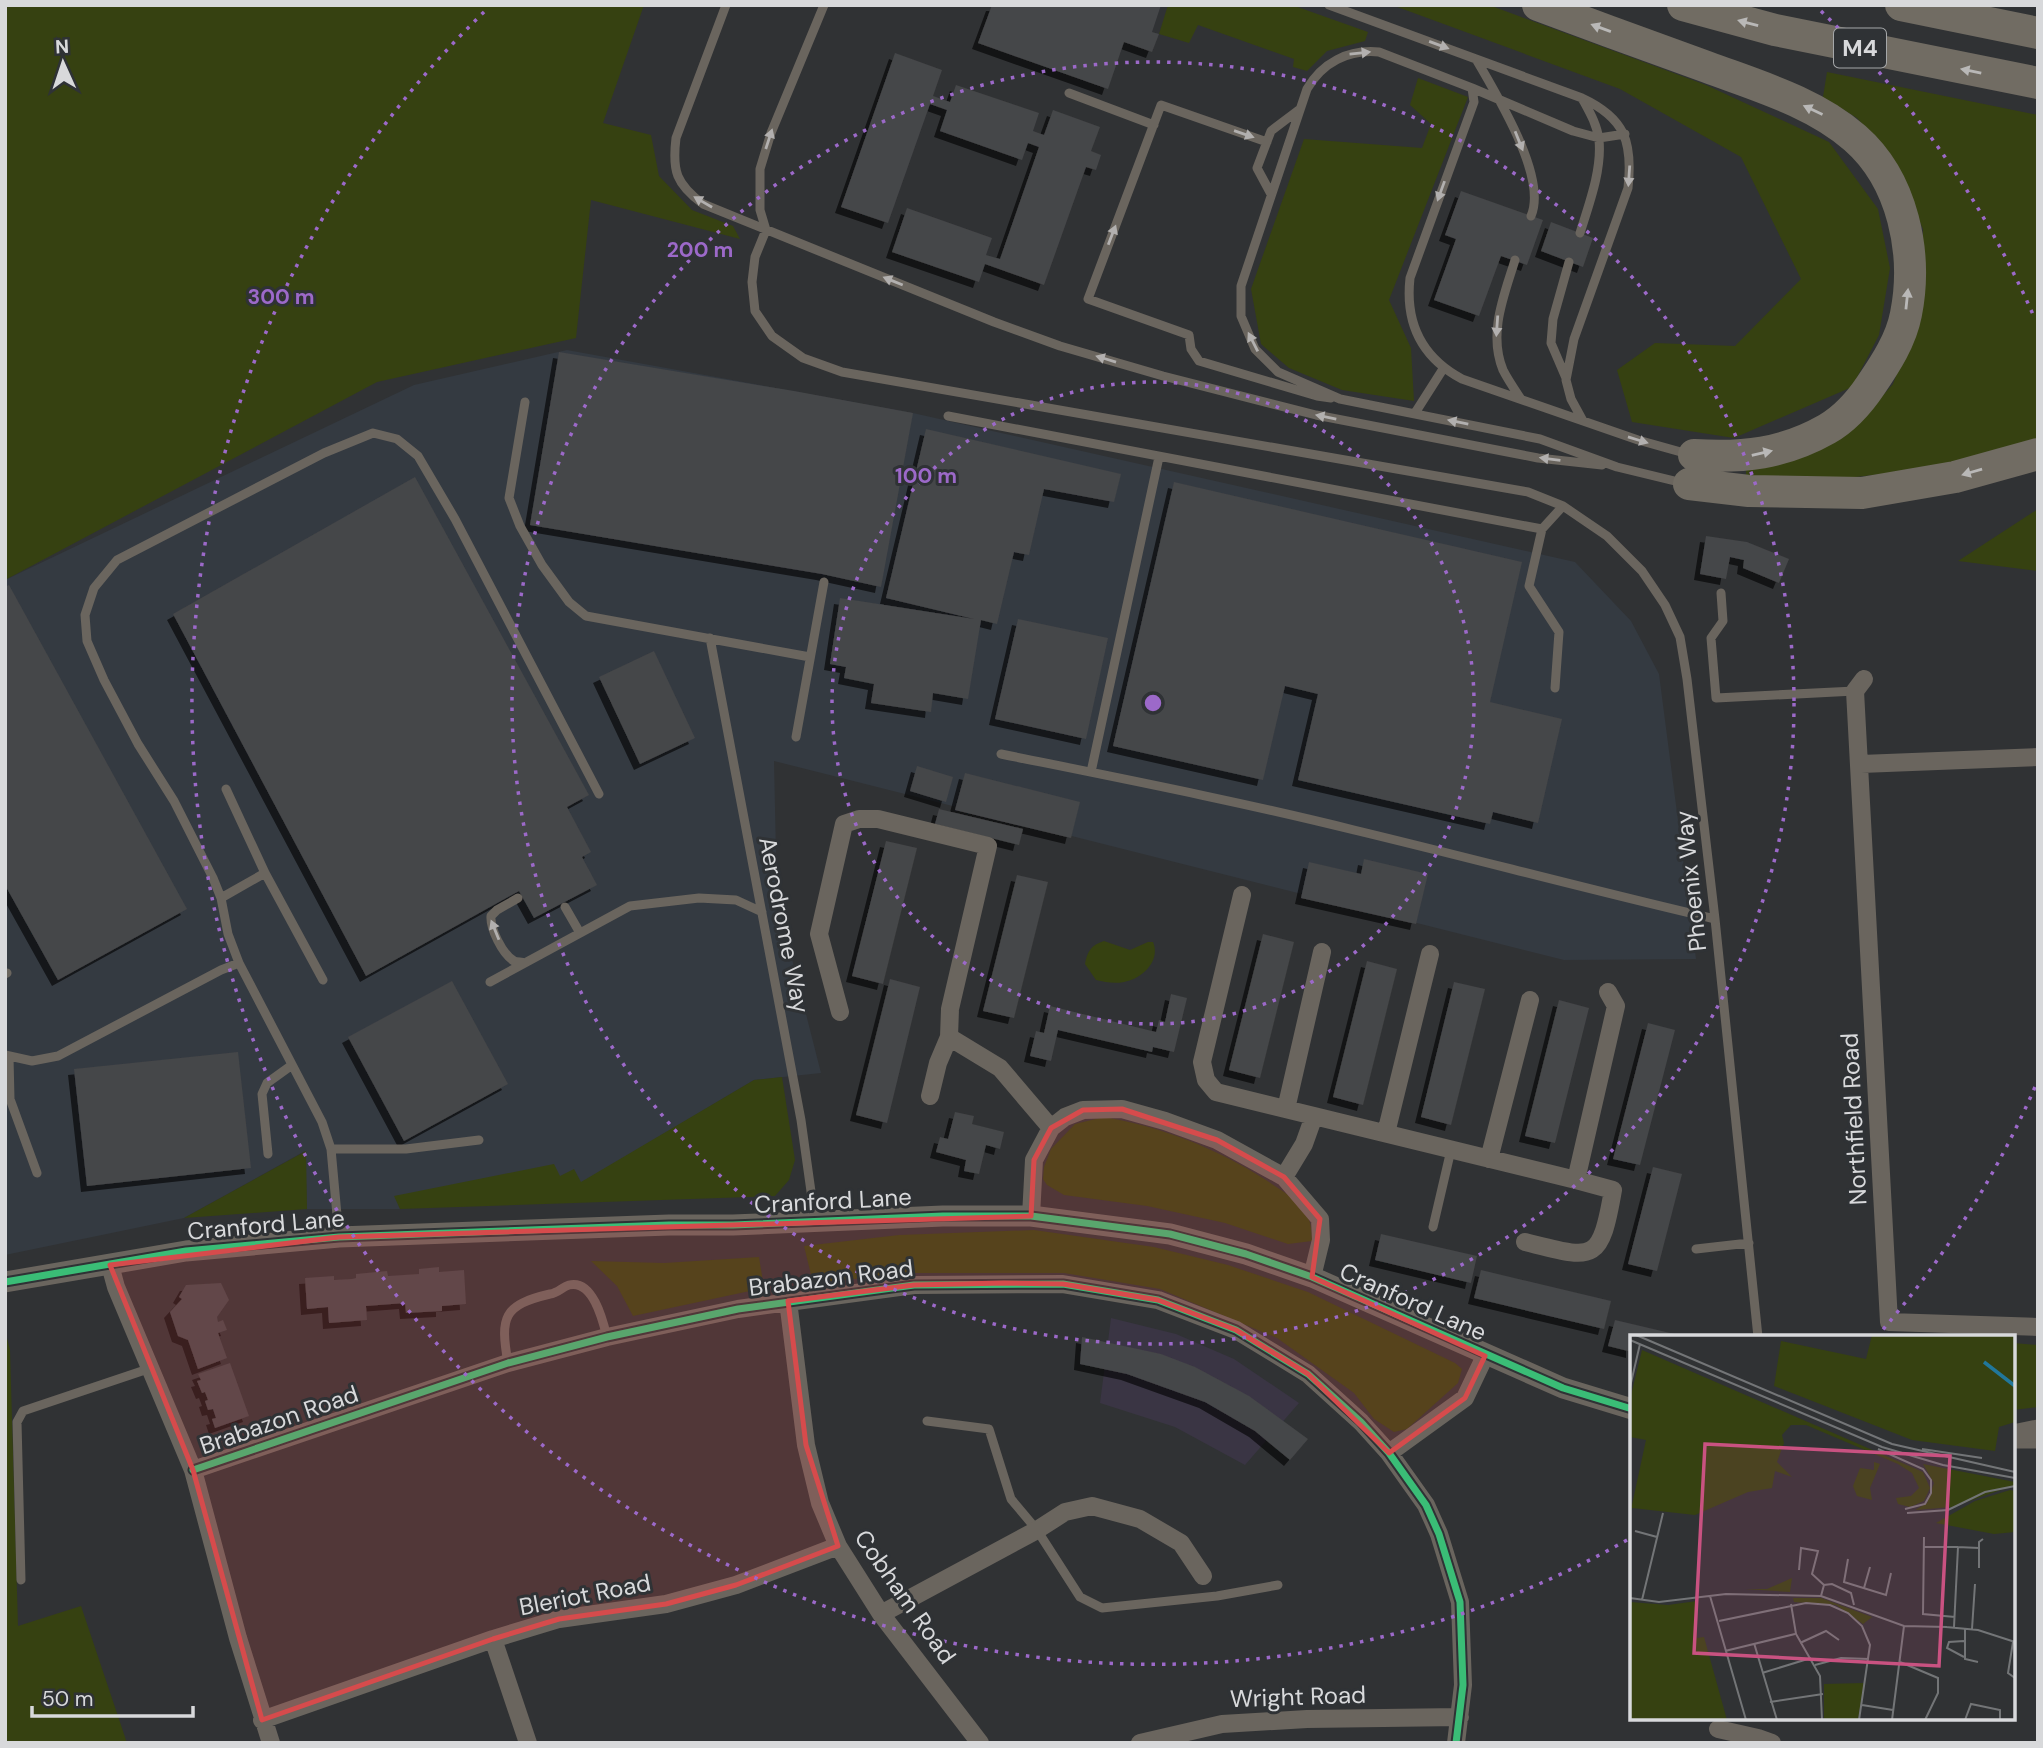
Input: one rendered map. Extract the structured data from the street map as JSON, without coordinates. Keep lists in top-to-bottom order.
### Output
{
  "streets": {
    "highway": ["M4"],
    "street": [
      "Northfield Road",
      "Cranford Lane",
      "Brabazon Road",
      "Bleriot Road",
      "Cobham Road",
      "Wright Road"
    ],
    "lane": ["Phoenix Way", "Aerodrome Way"]
  },
  "crossings": [
    ["Aerodrome Way", "Cranford Lane"],
    ["Cranford Lane", "Brabazon Road"],
    ["Brabazon Road", "Bleriot Road"],
    ["Brabazon Road", "Cobham Road"],
    ["Brabazon Road", "Wright Road"],
    ["Bleriot Road", "Cobham Road"]
  ],
  "scale_bar": "50 m",
  "north": "top",
  "rings": ["200 m", "300 m", "100 m"]
}
